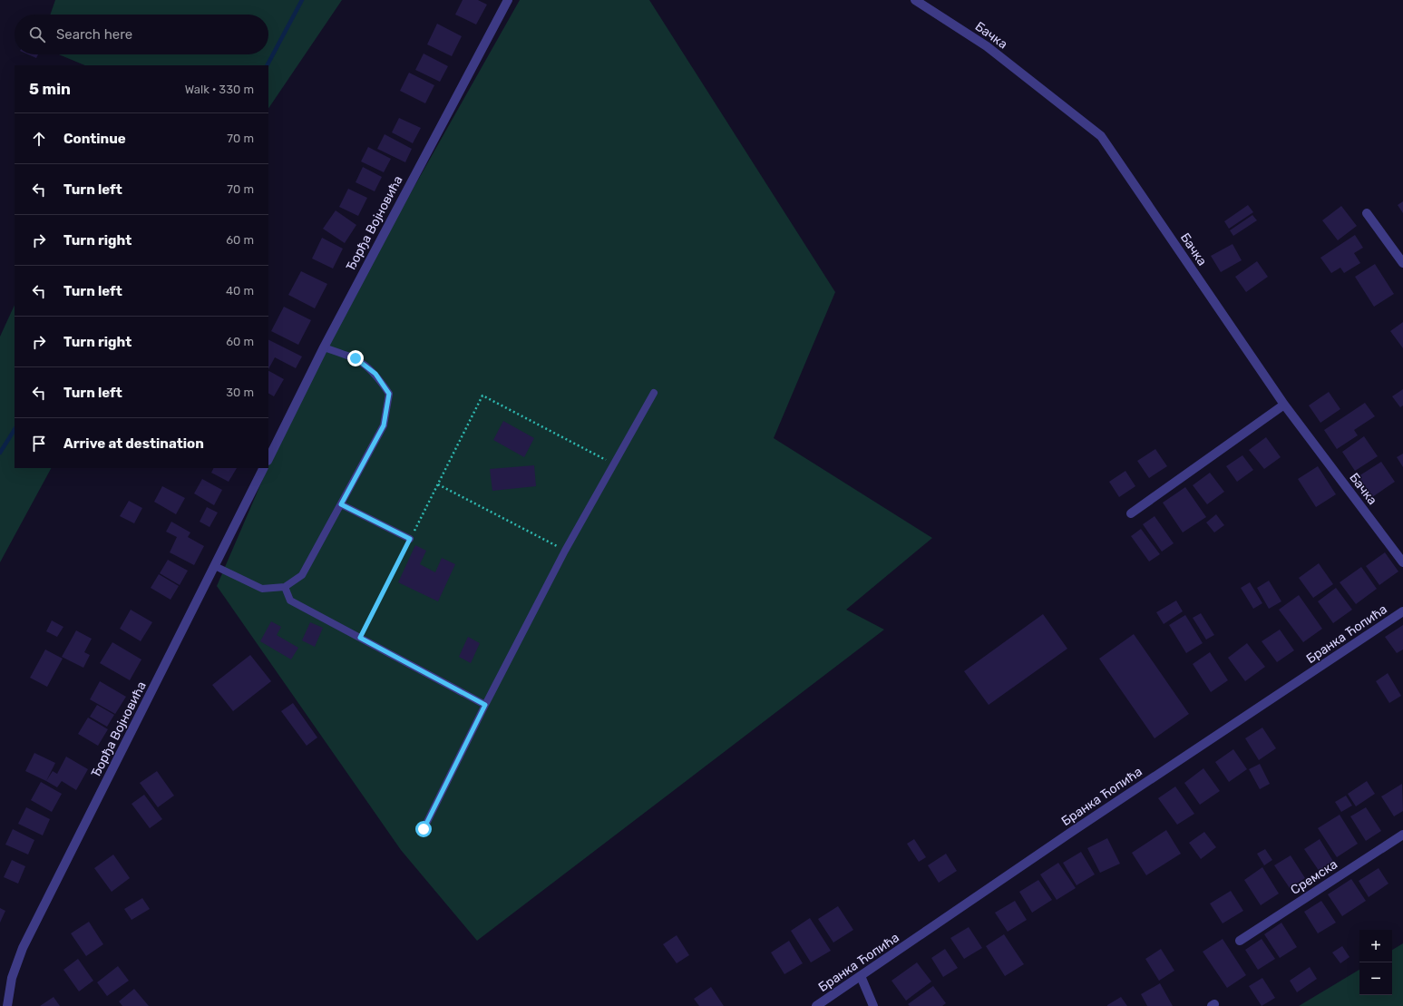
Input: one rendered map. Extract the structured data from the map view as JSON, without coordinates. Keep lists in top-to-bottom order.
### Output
{
  "streets": {
    "street": [
      "Бачка",
      "Ђорђа Војновића",
      "Бранка Ћопића",
      "Сремска"
    ]
  },
  "page": {
    "search": "Search here",
    "heading": ["5 min", "Walk · 330 m"],
    "list": [
      ["Continue", "70 m"],
      ["Turn left", "70 m"],
      ["Turn right", "60 m"],
      ["Turn left", "40 m"],
      ["Turn right", "60 m"],
      ["Turn left", "30 m"],
      "Arrive at destination"
    ],
    "map_buttons": ["+", "−"]
  }
}
